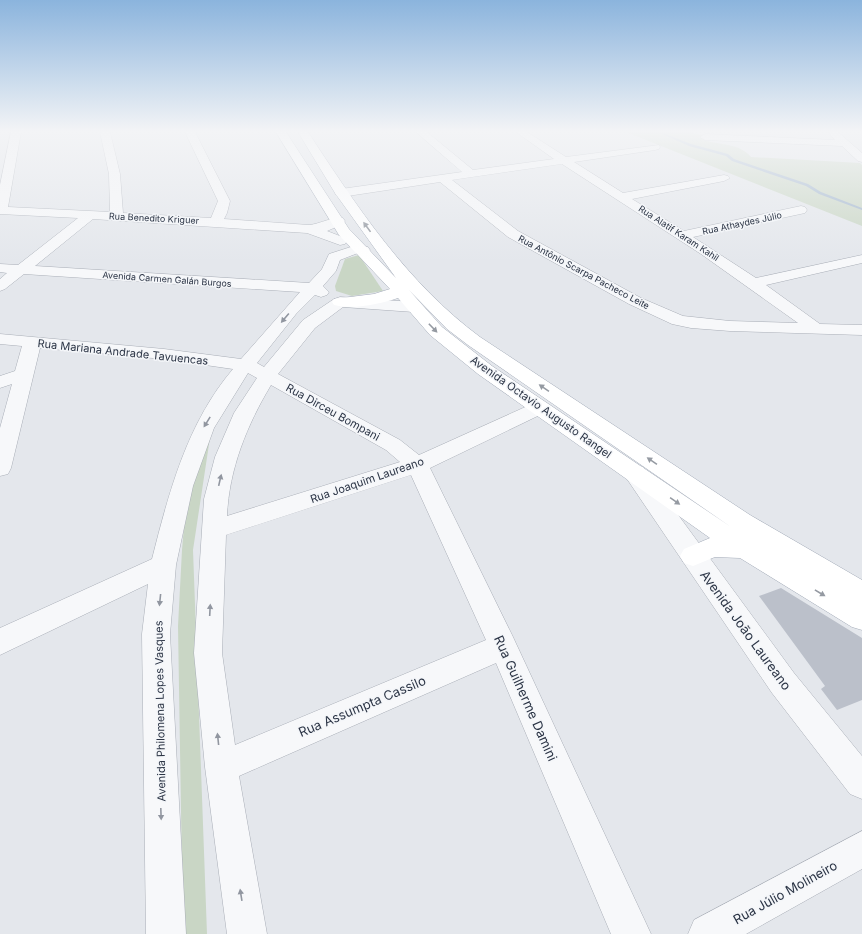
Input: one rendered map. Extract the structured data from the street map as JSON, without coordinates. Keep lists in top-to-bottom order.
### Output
{
  "streets": {
    "main road": ["Avenida Octavio Augusto Rangel"],
    "street": [
      "Rua Benedito Kriguer",
      "Rua Athaydes Júlio",
      "Rua Alatif Karam Kahil",
      "Rua Antônio Scarpa Pacheco Leite",
      "Avenida Carmen Galán Burgos",
      "Rua Mariana Andrade Tavuencas",
      "Rua Dirceu Bompani",
      "Rua Joaquim Laureano",
      "Avenida João Laureano",
      "Rua Guilherme Damini",
      "Rua Assumpta Cassilo",
      "Avenida Philomena Lopes Vasques",
      "Rua Júlio Molineiro"
    ]
  },
  "crossings": [
    ["Rua Benedito Kriguer", "Avenida Philomena Lopes Vasques"],
    ["Rua Athaydes Júlio", "Rua Alatif Karam Kahil"],
    ["Rua Alatif Karam Kahil", "Rua Antônio Scarpa Pacheco Leite"],
    ["Avenida Carmen Galán Burgos", "Avenida Philomena Lopes Vasques"],
    ["Rua Mariana Andrade Tavuencas", "Rua Dirceu Bompani"],
    ["Rua Mariana Andrade Tavuencas", "Avenida Philomena Lopes Vasques"],
    ["Avenida Octavio Augusto Rangel", "Rua Joaquim Laureano"],
    ["Avenida Octavio Augusto Rangel", "Avenida João Laureano"],
    ["Rua Dirceu Bompani", "Rua Joaquim Laureano"],
    ["Rua Dirceu Bompani", "Rua Guilherme Damini"],
    ["Rua Dirceu Bompani", "Avenida Philomena Lopes Vasques"],
    ["Rua Joaquim Laureano", "Rua Guilherme Damini"],
    ["Rua Joaquim Laureano", "Avenida Philomena Lopes Vasques"],
    ["Rua Guilherme Damini", "Rua Assumpta Cassilo"],
    ["Rua Assumpta Cassilo", "Avenida Philomena Lopes Vasques"]
  ]
}
